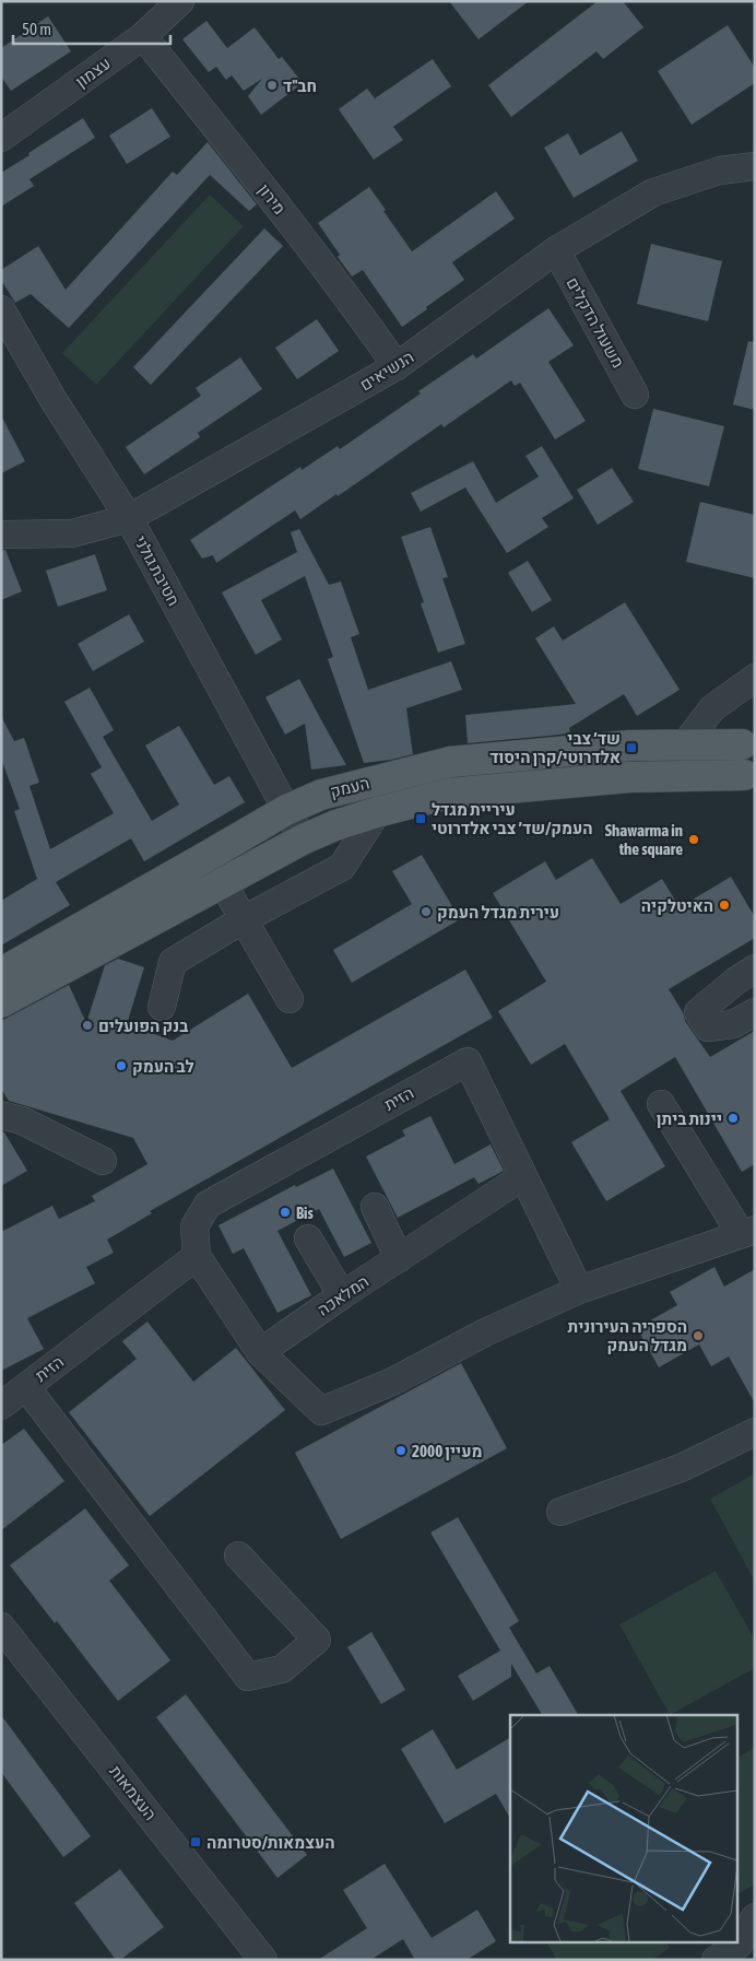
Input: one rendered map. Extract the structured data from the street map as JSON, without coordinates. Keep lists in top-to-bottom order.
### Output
{
  "streets": {
    "main road": ["העמק"],
    "street": [
      "עצמון",
      "מירון",
      "משעול הדקלים",
      "הנשיאים",
      "חטיבת גולני",
      "הזית",
      "המלאכה",
      "העצמאות"
    ]
  },
  "crossings": [
    ["עצמון", "מירון"],
    ["מירון", "הנשיאים"],
    ["משעול הדקלים", "הנשיאים"],
    ["הנשיאים", "חטיבת גולני"],
    ["חטיבת גולני", "העמק"],
    ["הזית", "המלאכה"]
  ],
  "places": {
    "other": [
      "חב\"ד",
      "Shawarma in the square",
      "האיטלקיה",
      "עירית מגדל העמק",
      "בנק הפועלים",
      "לב העמק",
      "יינות ביתן",
      "Bis",
      "הספריה העירונית מגדל העמק",
      "מעיין 2000"
    ],
    "transit": ["שד׳ צבי אלדרוטי/קרן היסוד", "עיריית מגדל העמק/שד׳ צבי אלדרוטי", "העצמאות/סטרומה"]
  },
  "scale_bar": "50 m"
}
